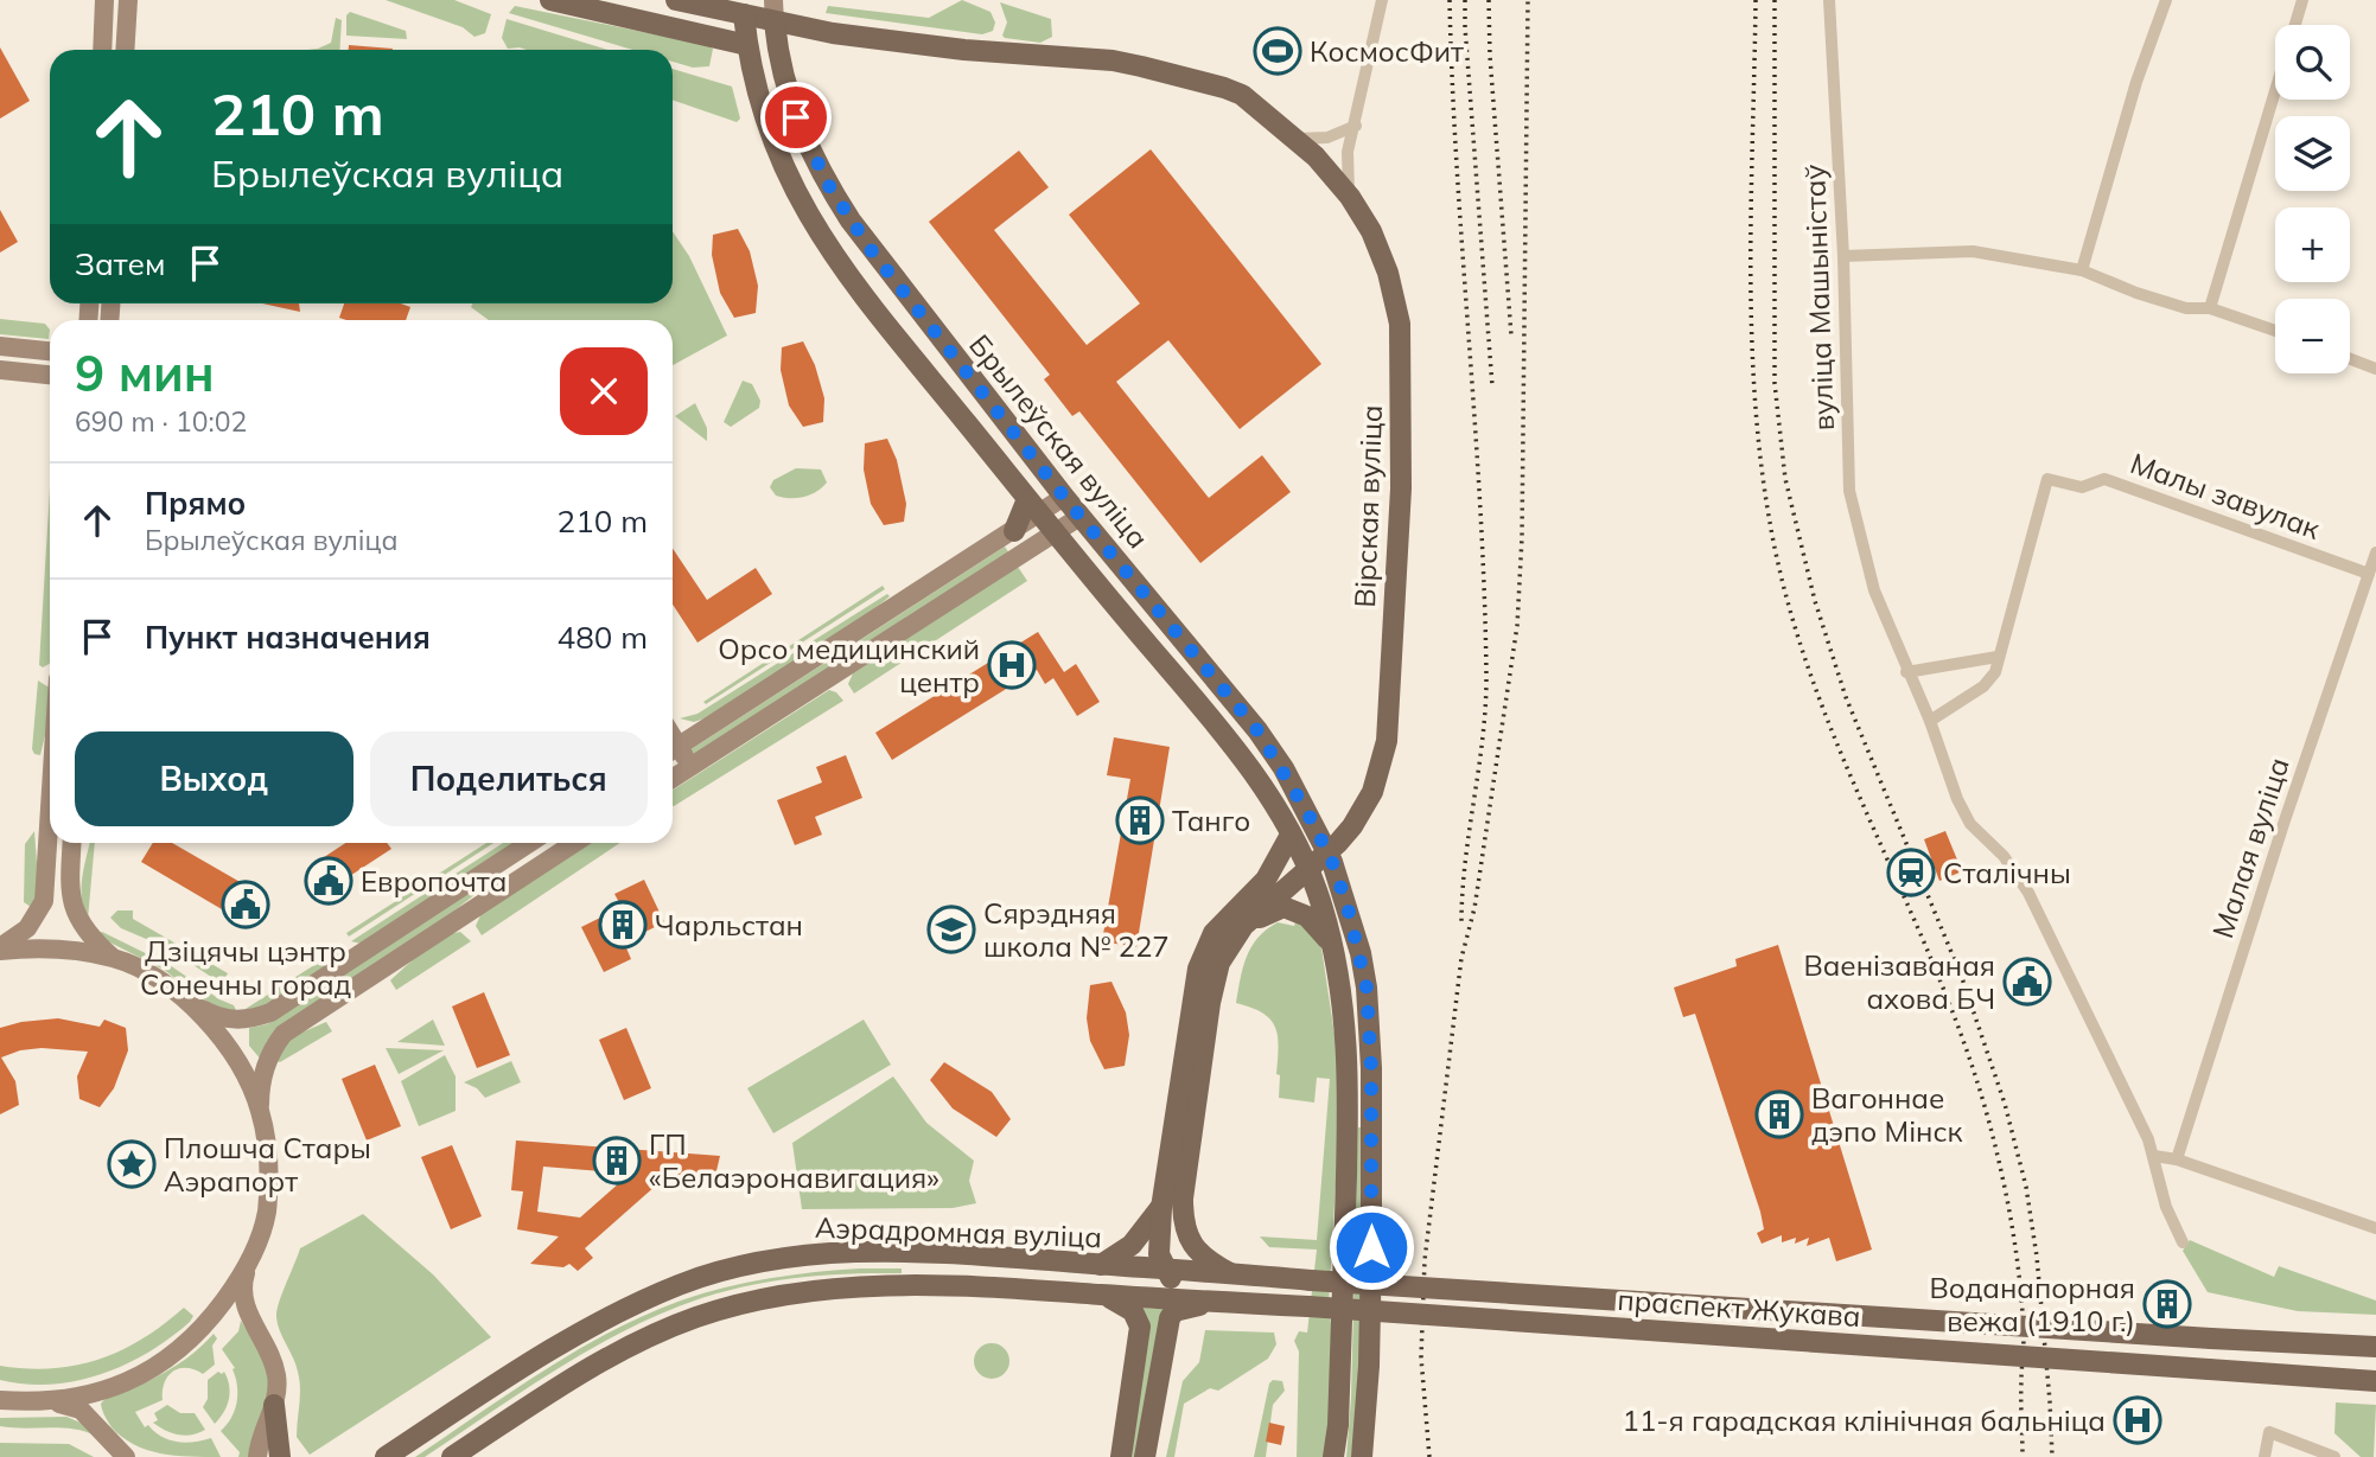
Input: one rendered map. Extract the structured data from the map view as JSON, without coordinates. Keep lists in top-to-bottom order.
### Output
{
  "streets": {
    "main road": [
      "Брылеўская вуліца",
      "Вірская вуліца",
      "Аэрадромная вуліца",
      "праспект Жукава"
    ],
    "street": ["вуліца Машыністаў", "Малы завулак", "Малая вуліца"]
  },
  "crossings": [
    ["вуліца Машыністаў", "Малы завулак"],
    ["Брылеўская вуліца", "Вірская вуліца"],
    ["Малы завулак", "Малая вуліца"],
    ["Аэрадромная вуліца", "праспект Жукава"]
  ],
  "places": {
    "sports": ["КосмосФит"],
    "hospital": ["Орсо медицинский центр", "11-я гарадская клінічная бальніца"],
    "building": [
      "Танго",
      "Чарльстан",
      "Вагоннае дэпо Мінск",
      "ГП «Белаэронавигация»",
      "Воданапорная вежа (1910 г.)"
    ],
    "station": ["Сталічны"],
    "public building": ["Европочта", "Дзіцячы цэнтр Сонечны горад", "Ваенізаваная ахова БЧ"],
    "school or university": ["Сярэдняя школа № 227"],
    "place": ["Плошча Стары Аэрапорт"]
  },
  "page": {
    "map_buttons": ["+", "−"],
    "turn": ["210 m", "Брылеўская вуліца"],
    "then": "Затем",
    "heading": ["9 мин", "690 m · 10:02"],
    "list": [
      {
        "name": "Прямо",
        "note": "Брылеўская вуліца",
        "value": "210 m"
      },
      {
        "name": "Пункт назначения",
        "value": "480 m"
      }
    ],
    "buttons": ["Выход", "Поделиться"]
  }
}
